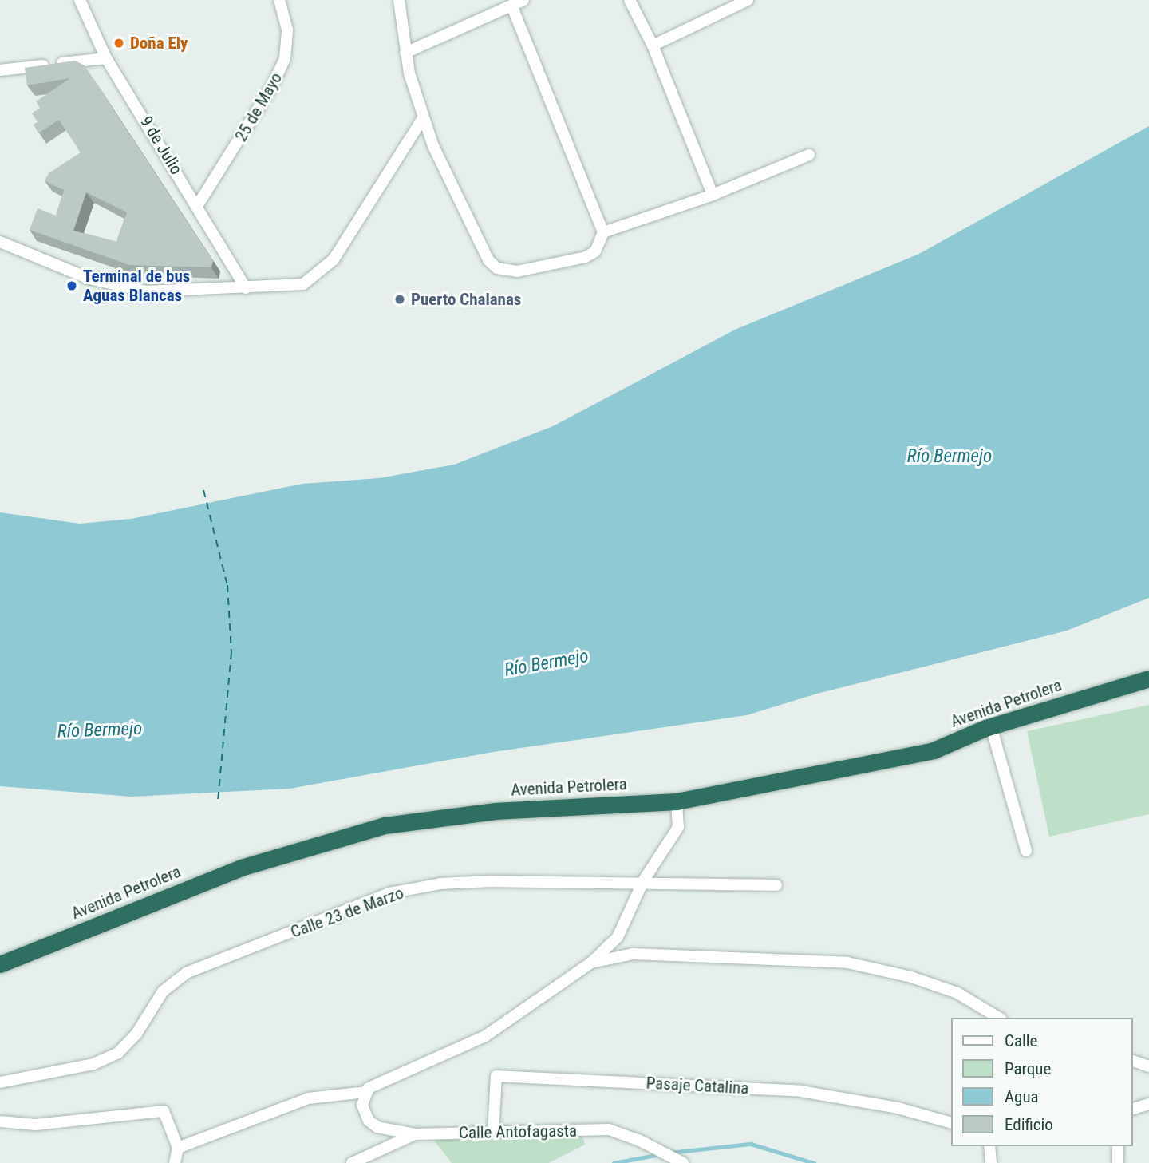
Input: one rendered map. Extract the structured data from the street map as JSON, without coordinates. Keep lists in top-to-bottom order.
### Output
{
  "streets": {
    "highway": ["Avenida Petrolera"],
    "street": [
      "25 de Mayo",
      "9 de Julio",
      "Calle 23 de Marzo",
      "Pasaje Catalina",
      "Calle Antofagasta"
    ]
  },
  "crossings": [
    ["25 de Mayo", "9 de Julio"],
    ["Pasaje Catalina", "Calle Antofagasta"]
  ],
  "water": ["Río Bermejo"],
  "places": ["Doña Ely", "Terminal de bus Aguas Blancas", "Puerto Chalanas"],
  "legend": [
    "Calle",
    "Parque",
    "Agua",
    "Edificio"
  ]
}
